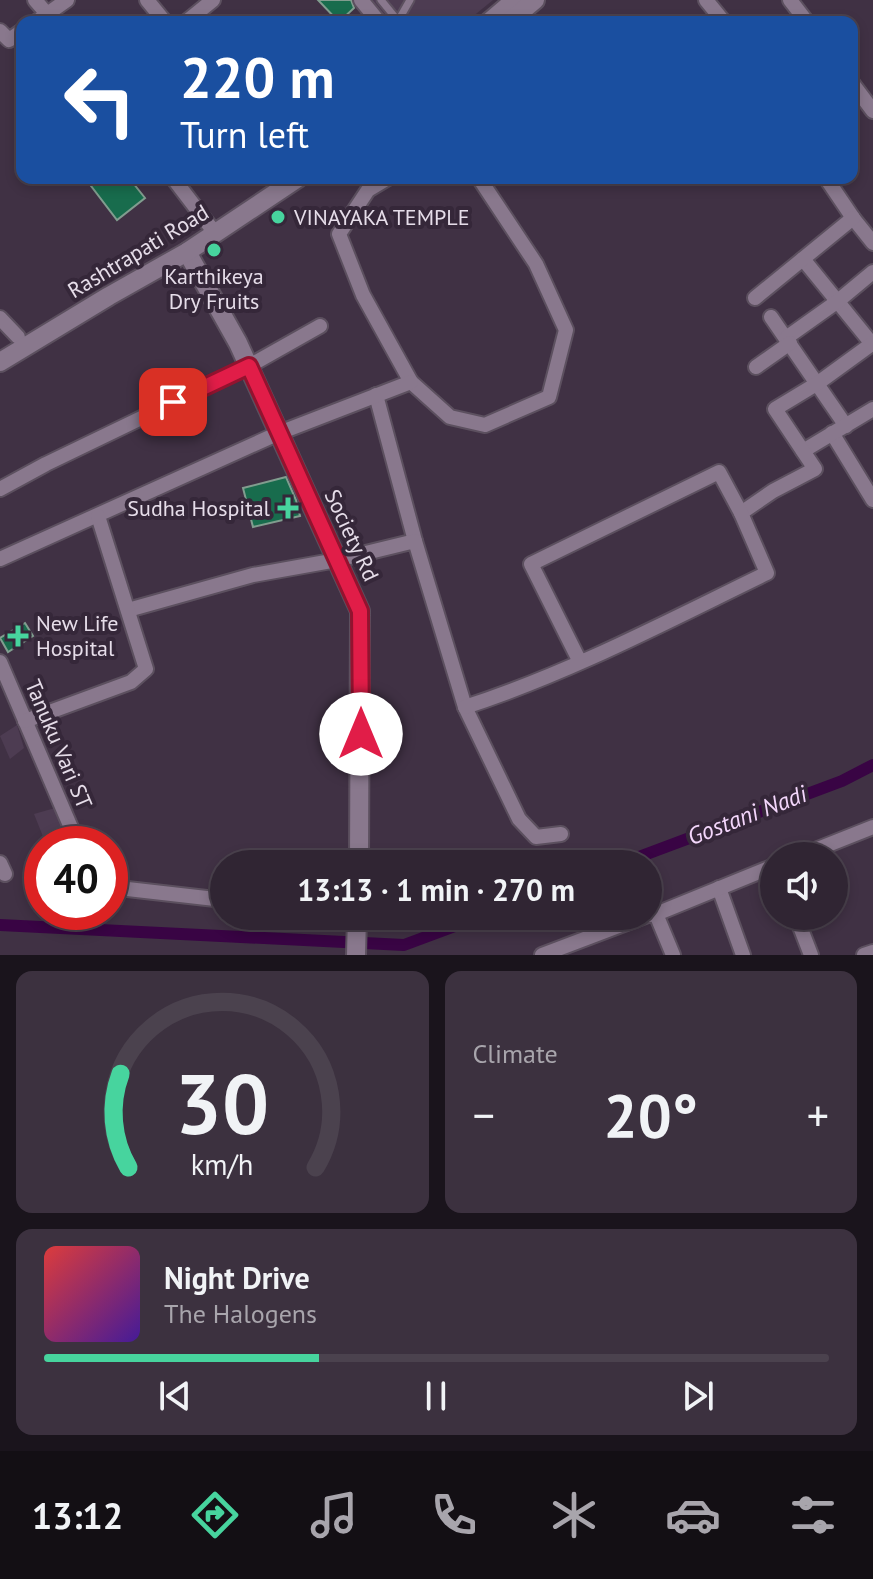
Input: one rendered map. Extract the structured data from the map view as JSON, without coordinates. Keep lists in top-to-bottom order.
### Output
{
  "streets": {
    "street": ["Rashtrapati Road", "Society Rd", "Tanuku Vari ST"]
  },
  "crossings": [
    ["Rashtrapati Road", "Society Rd"]
  ],
  "water": ["Gostani Nadi"],
  "places": {
    "other": ["VINAYAKA TEMPLE", "Karthikeya Dry Fruits"],
    "health": ["Sudha Hospital", "New Life Hospital"]
  },
  "page": {
    "turn": ["220 m", "Turn left"],
    "limit": "40",
    "trip": "13:13 · 1 min · 270 m",
    "tile": "Climate",
    "heat": ["−", "20°", "+"],
    "song": ["Night Drive", "The Halogens"],
    "tabs": "13:12",
    "gauge": ["30", "km/h"]
  }
}
